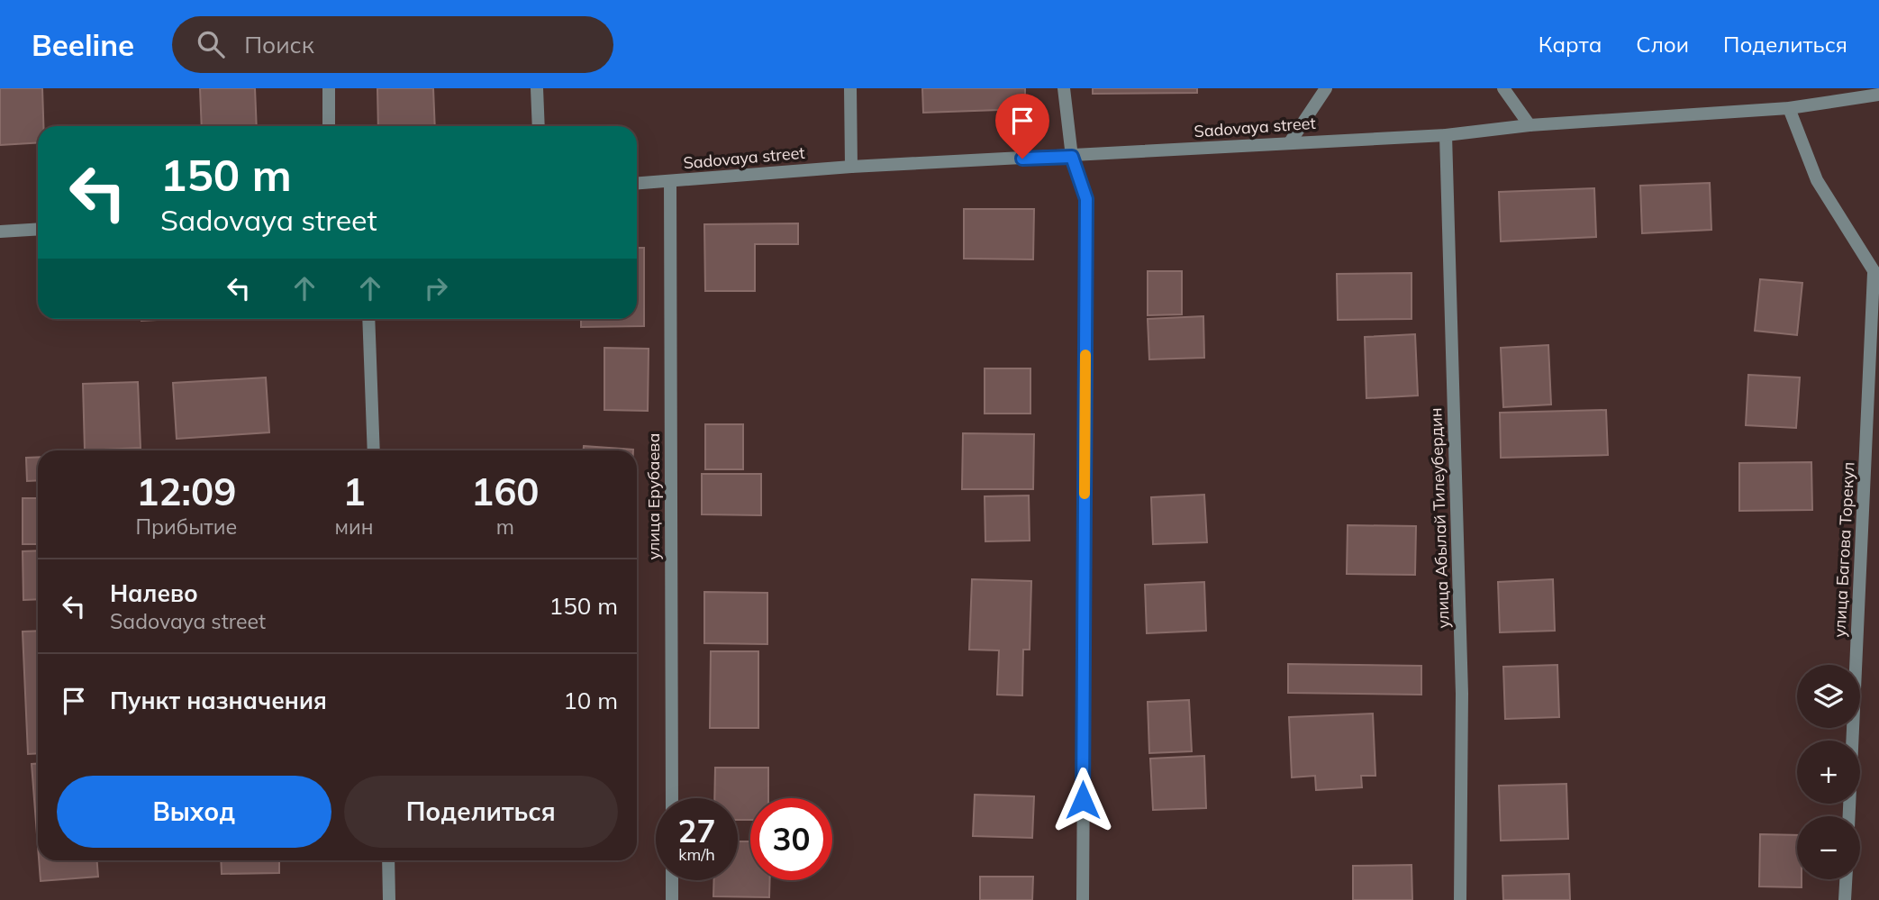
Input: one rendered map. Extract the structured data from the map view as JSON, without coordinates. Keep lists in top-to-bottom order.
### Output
{
  "streets": {
    "street": [
      "Sadovaya street",
      "улица Ерубаева",
      "улица Абылай Тилеубердин",
      "улица Багова Торекул"
    ]
  },
  "crossings": [
    ["Sadovaya street", "улица Ерубаева"],
    ["Sadovaya street", "улица Абылай Тилеубердин"]
  ],
  "page": {
    "header": "Beeline",
    "search": "Поиск",
    "nav": ["Карта", "Слои", "Поделиться"],
    "turn": ["150 m", "Sadovaya street"],
    "eta": [
      "12:09",
      "Прибытие",
      "1",
      "мин",
      "160",
      "m"
    ],
    "list": [
      {
        "name": "Налево",
        "note": "Sadovaya street",
        "value": "150 m"
      },
      {
        "name": "Пункт назначения",
        "value": "10 m"
      }
    ],
    "map_buttons": ["+", "−"],
    "buttons": ["Выход", "Поделиться"],
    "speed": "27 km/h",
    "limit": "30"
  }
}
